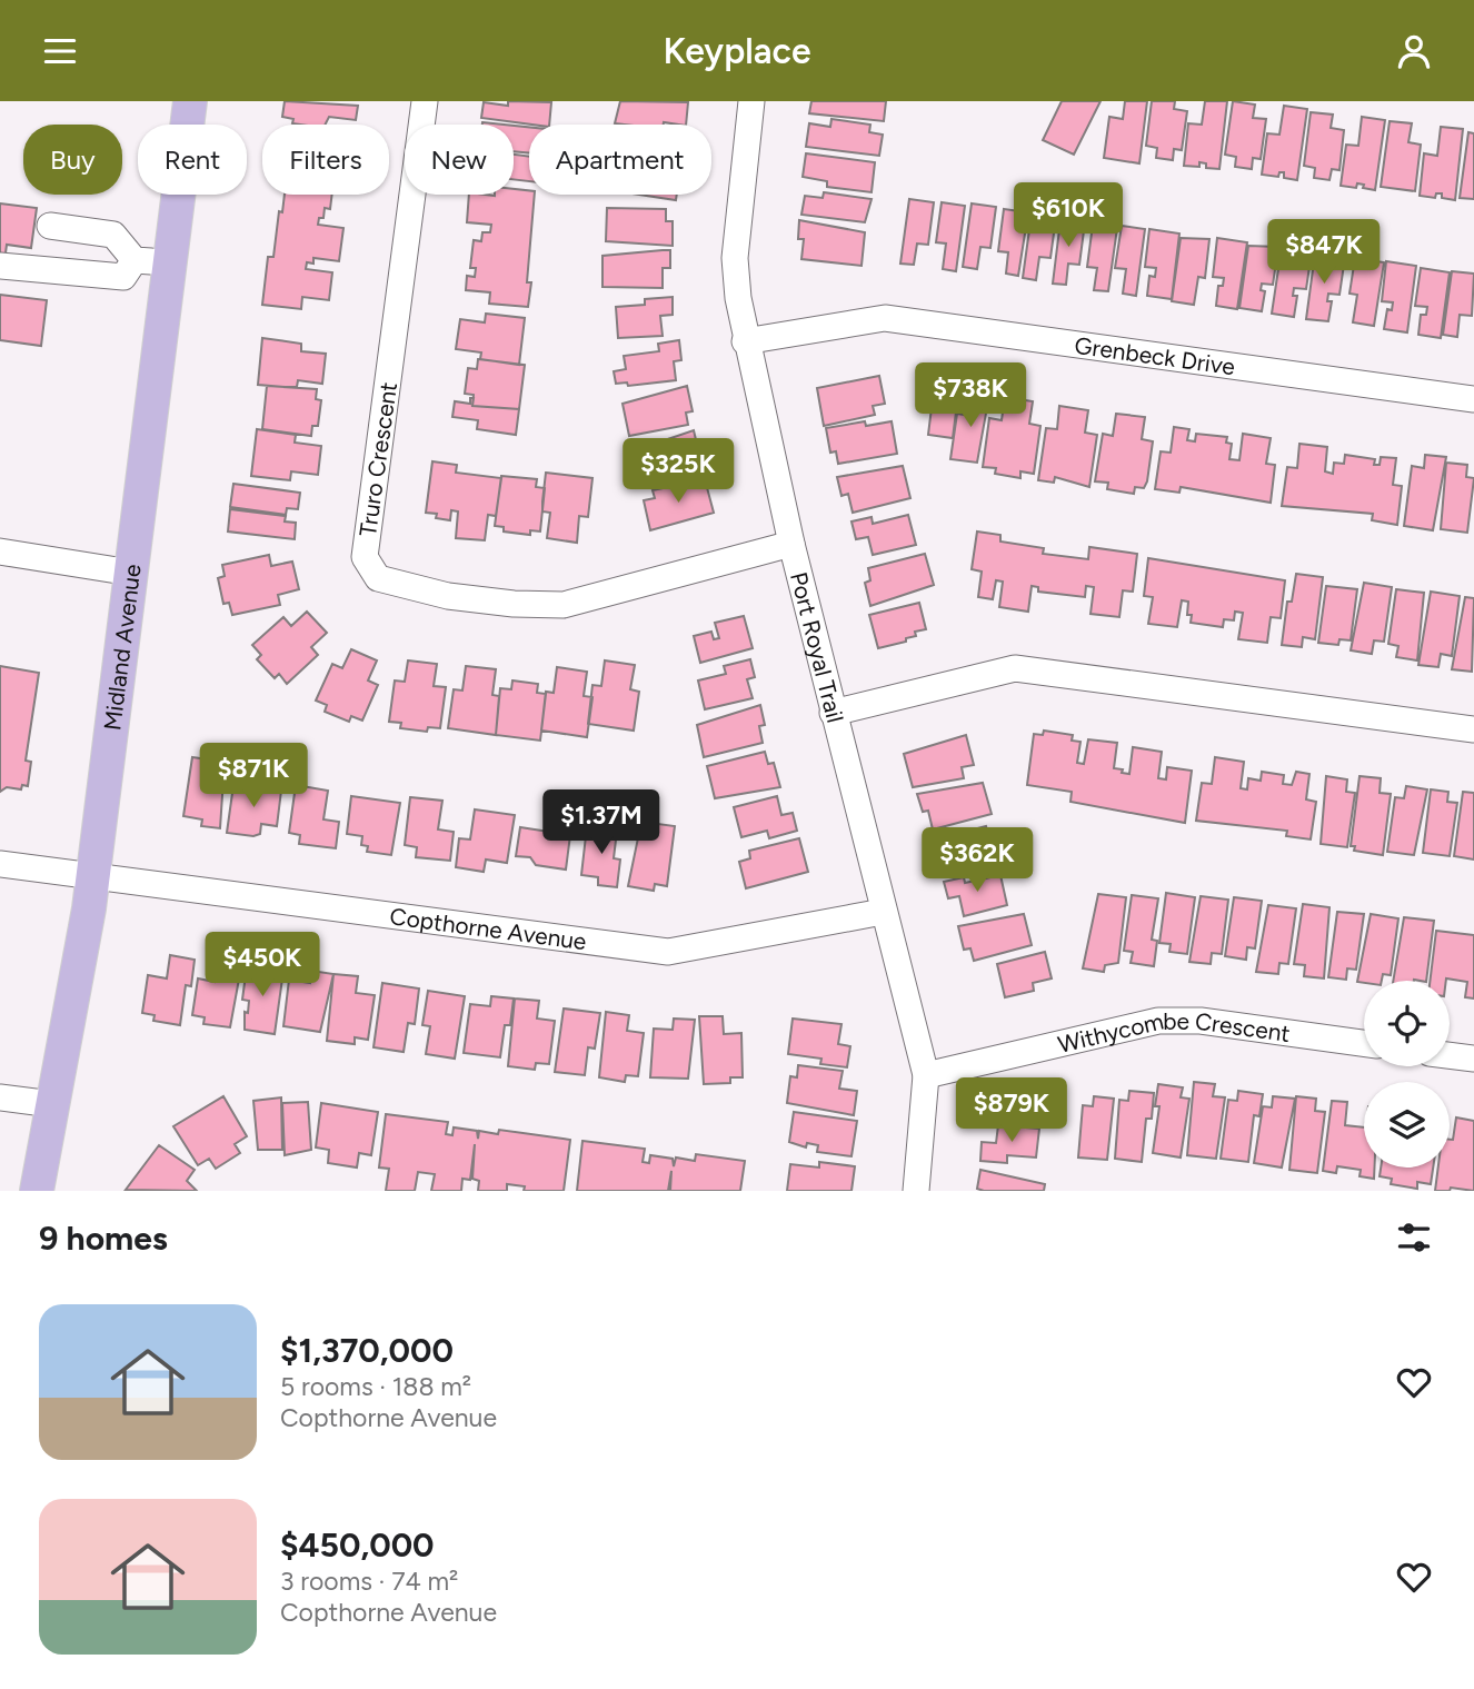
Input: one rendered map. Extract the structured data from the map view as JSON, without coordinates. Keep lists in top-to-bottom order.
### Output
{
  "streets": {
    "main road": ["Midland Avenue"],
    "street": [
      "Grenbeck Drive",
      "Truro Crescent",
      "Port Royal Trail",
      "Copthorne Avenue",
      "Withycombe Crescent"
    ]
  },
  "crossings": [
    ["Grenbeck Drive", "Port Royal Trail"],
    ["Truro Crescent", "Port Royal Trail"],
    ["Midland Avenue", "Copthorne Avenue"],
    ["Port Royal Trail", "Copthorne Avenue"],
    ["Port Royal Trail", "Withycombe Crescent"]
  ],
  "page": {
    "header": "Keyplace",
    "chip": [
      "Buy",
      "Rent",
      "Filters",
      "New",
      "Apartment"
    ],
    "price": [
      "$610K",
      "$847K",
      "$738K",
      "$325K",
      "$871K",
      "$1.37M",
      "$362K",
      "$450K",
      "$879K"
    ],
    "heading": "9 homes",
    "list": [
      {
        "name": "$1,370,000",
        "note": "5 rooms · 188 m² · Copthorne Avenue"
      },
      {
        "name": "$450,000",
        "note": "3 rooms · 74 m² · Copthorne Avenue"
      }
    ]
  }
}
